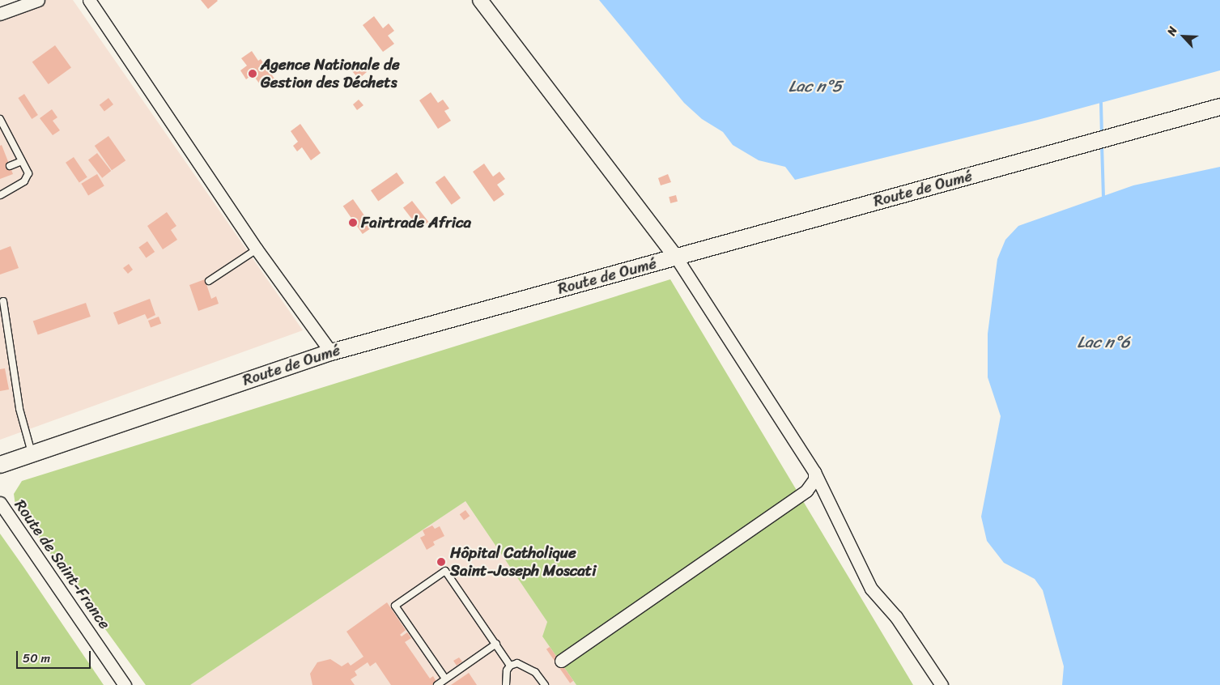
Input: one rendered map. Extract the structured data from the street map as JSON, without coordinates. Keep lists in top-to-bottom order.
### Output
{
  "streets": {
    "main road": ["Route de Oumé"],
    "street": ["Route de Saint-France"]
  },
  "water": ["Lac n°5", "Lac n°6"],
  "places": ["Agence Nationale de Gestion des Déchets", "Fairtrade Africa", "Hôpital Catholique Saint-Joseph Moscati"],
  "scale_bar": "50 m",
  "north": "top left"
}
